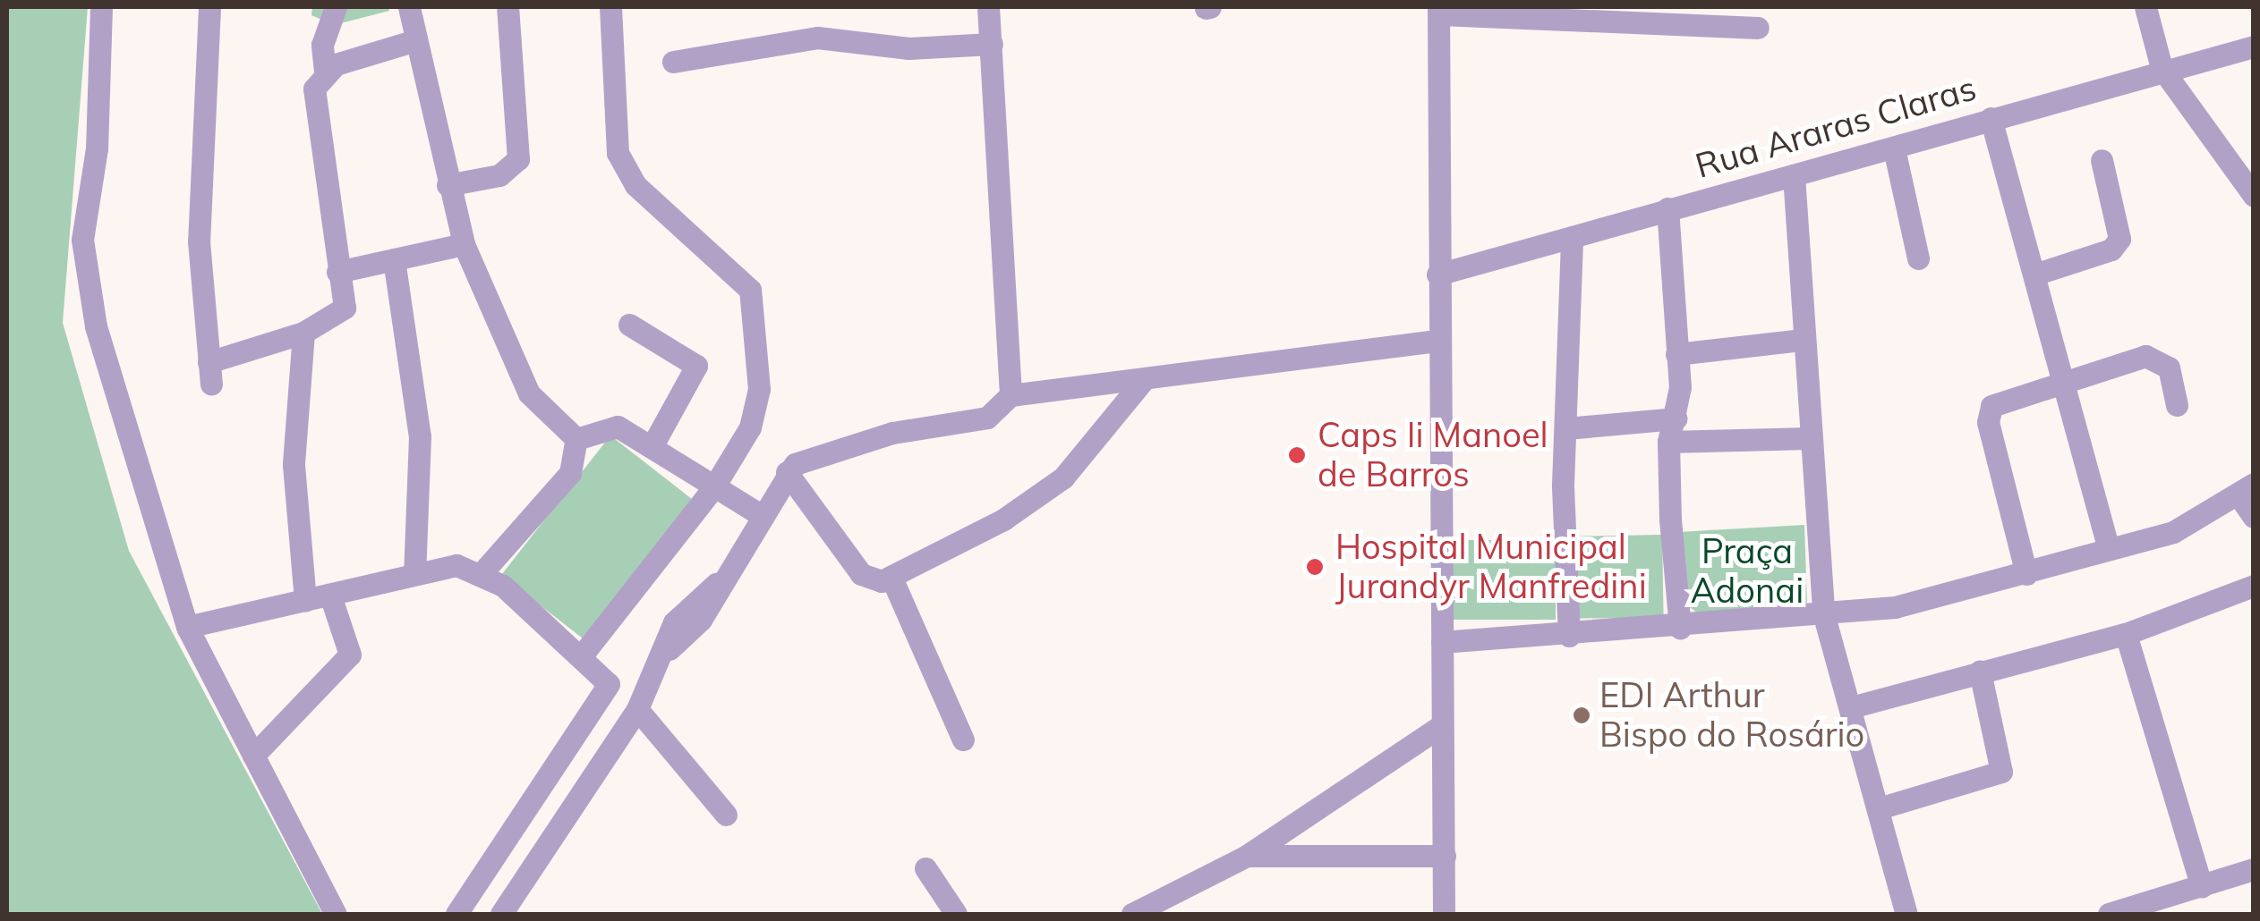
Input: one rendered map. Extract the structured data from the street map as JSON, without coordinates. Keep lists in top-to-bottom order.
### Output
{
  "streets": {
    "street": ["Rua Araras Claras"]
  },
  "parks": ["Praça Adonai"],
  "places": ["Caps Ii Manoel de Barros", "Hospital Municipal Jurandyr Manfredini", "EDI Arthur Bispo do Rosário"]
}
